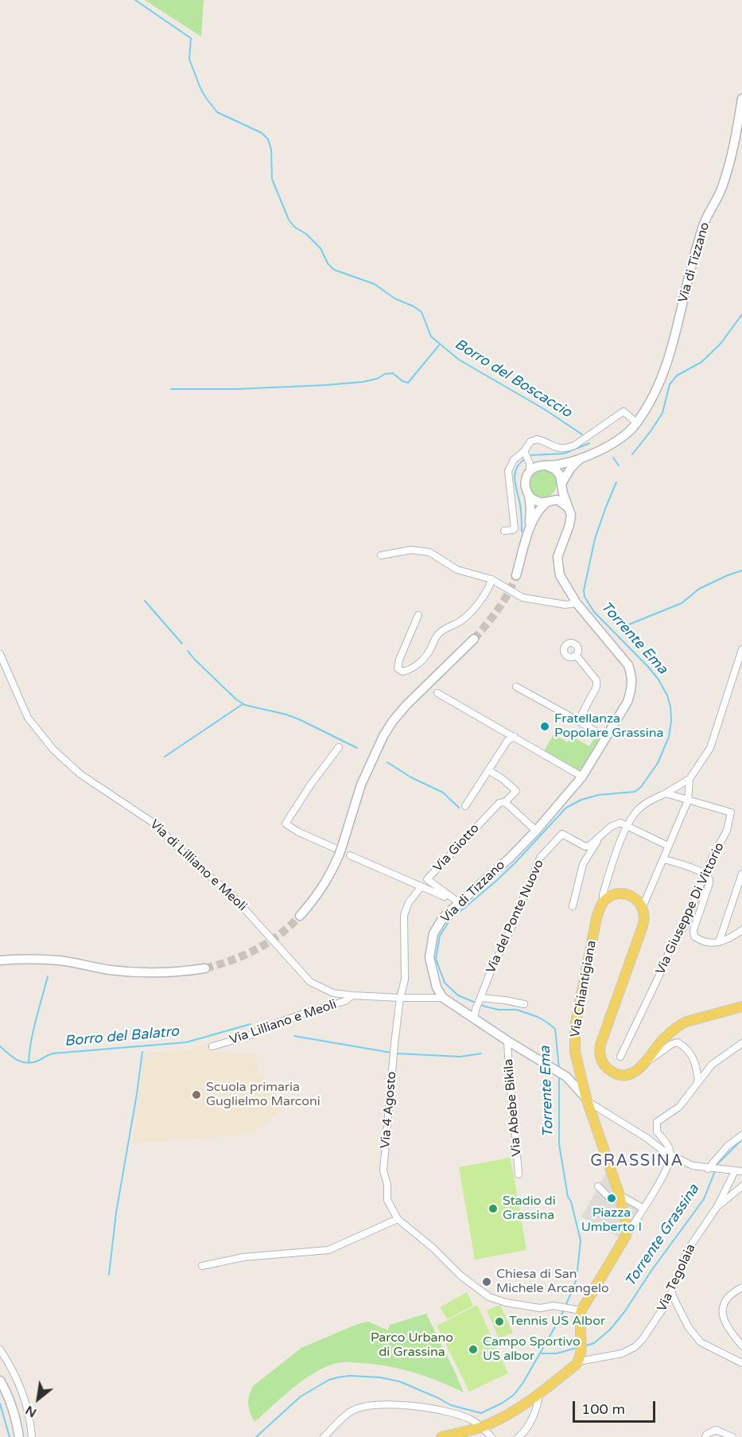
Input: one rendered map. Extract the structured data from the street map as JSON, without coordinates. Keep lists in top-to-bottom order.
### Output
{
  "streets": {
    "main road": ["Via di Tizzano", "Via Chiantigiana"],
    "street": [
      "Via Giotto",
      "Via di Lilliano e Meoli",
      "Via Giuseppe Di Vittorio",
      "Via del Ponte Nuovo",
      "Via Lilliano e Meoli",
      "Via Abebe Bikila",
      "Via 4 Agosto",
      "Via Tegolaia"
    ]
  },
  "crossings": [
    ["Via di Tizzano", "Via Giotto"],
    ["Via di Tizzano", "Via di Lilliano e Meoli"],
    ["Via di Lilliano e Meoli", "Via Lilliano e Meoli"],
    ["Via di Lilliano e Meoli", "Via 4 Agosto"]
  ],
  "districts": ["GRASSINA"],
  "water": [
    "Borro del Boscaccio",
    "Torrente Ema",
    "Borro del Balatro",
    "Torrente Grassina"
  ],
  "parks": ["Parco Urbano di Grassina"],
  "places": [
    "Fratellanza Popolare Grassina",
    "Scuola primaria Guglielmo Marconi",
    "Piazza Umberto I",
    "Stadio di Grassina",
    "Chiesa di San Michele Arcangelo",
    "Tennis US Albor",
    "Campo Sportivo US albor"
  ],
  "scale_bar": "100 m",
  "north": "bottom left"
}
